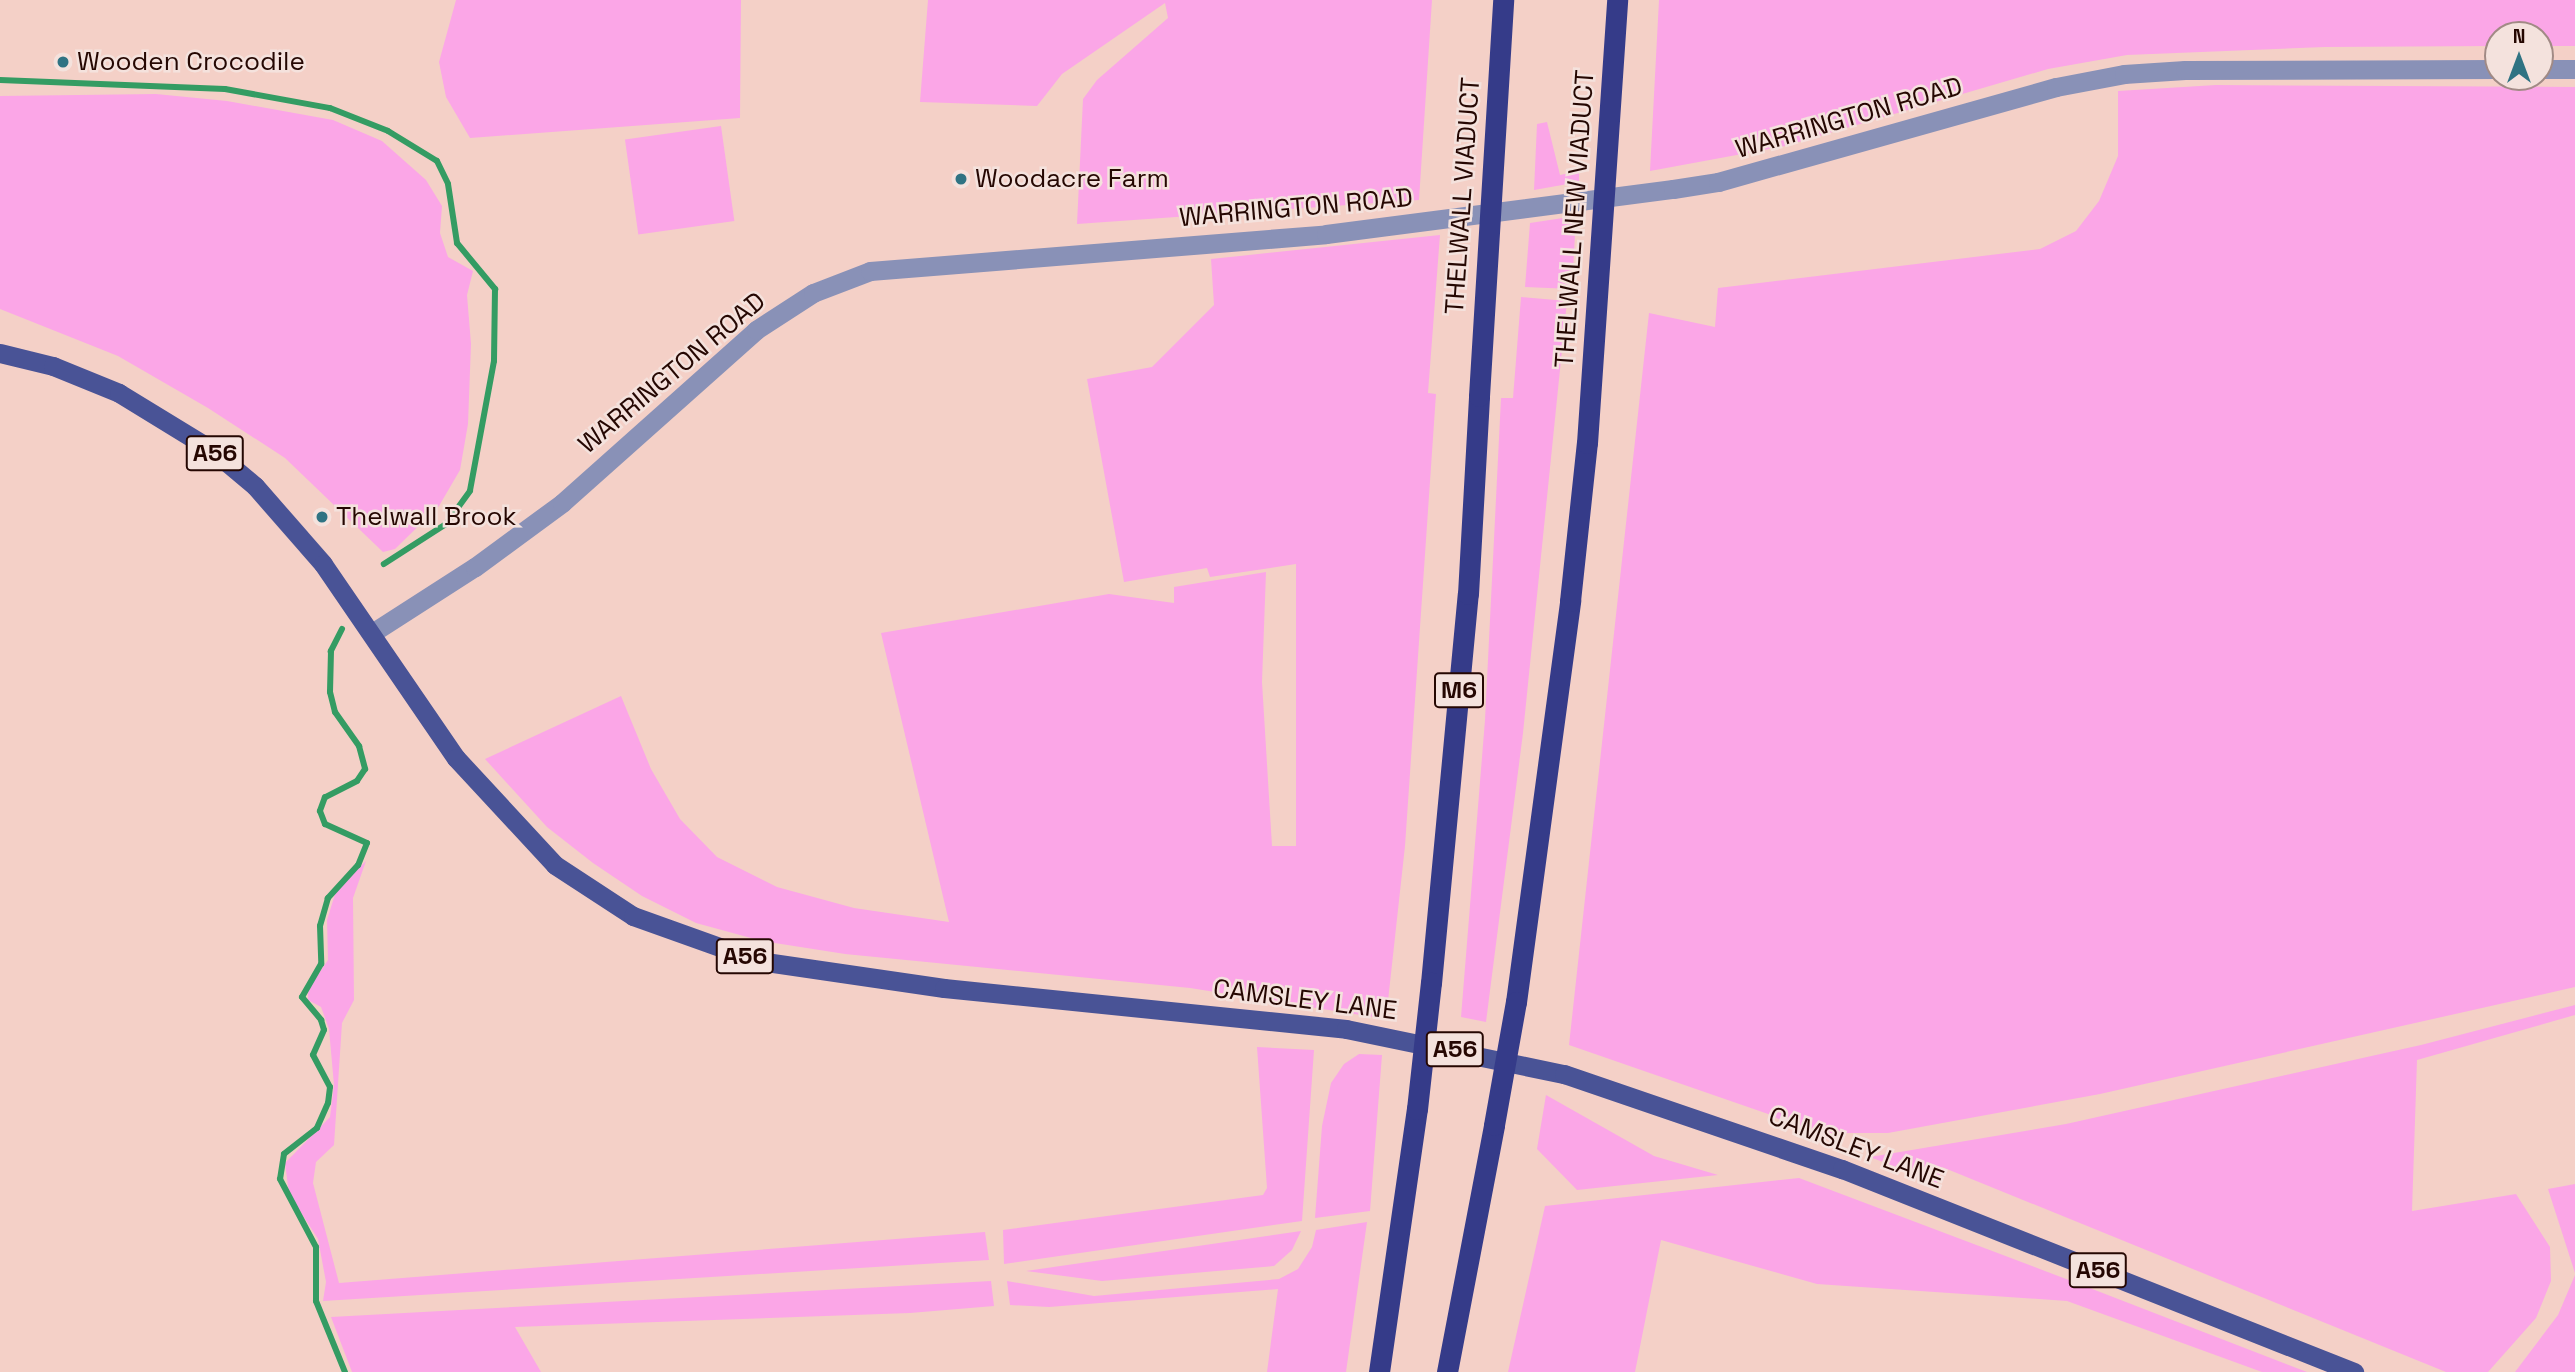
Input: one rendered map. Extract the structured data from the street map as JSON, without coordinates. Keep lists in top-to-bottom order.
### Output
{
  "streets": {
    "highway": ["THELWALL VIADUCT", "THELWALL NEW VIADUCT", "M6"],
    "main road": ["A56", "CAMSLEY LANE"],
    "street": ["WARRINGTON ROAD"]
  },
  "crossings": [
    ["WARRINGTON ROAD", "A56"],
    ["WARRINGTON ROAD", "CAMSLEY LANE"],
    ["A56", "CAMSLEY LANE"]
  ],
  "places": ["Wooden Crocodile", "Woodacre Farm", "Thelwall Brook"],
  "north": "top"
}
